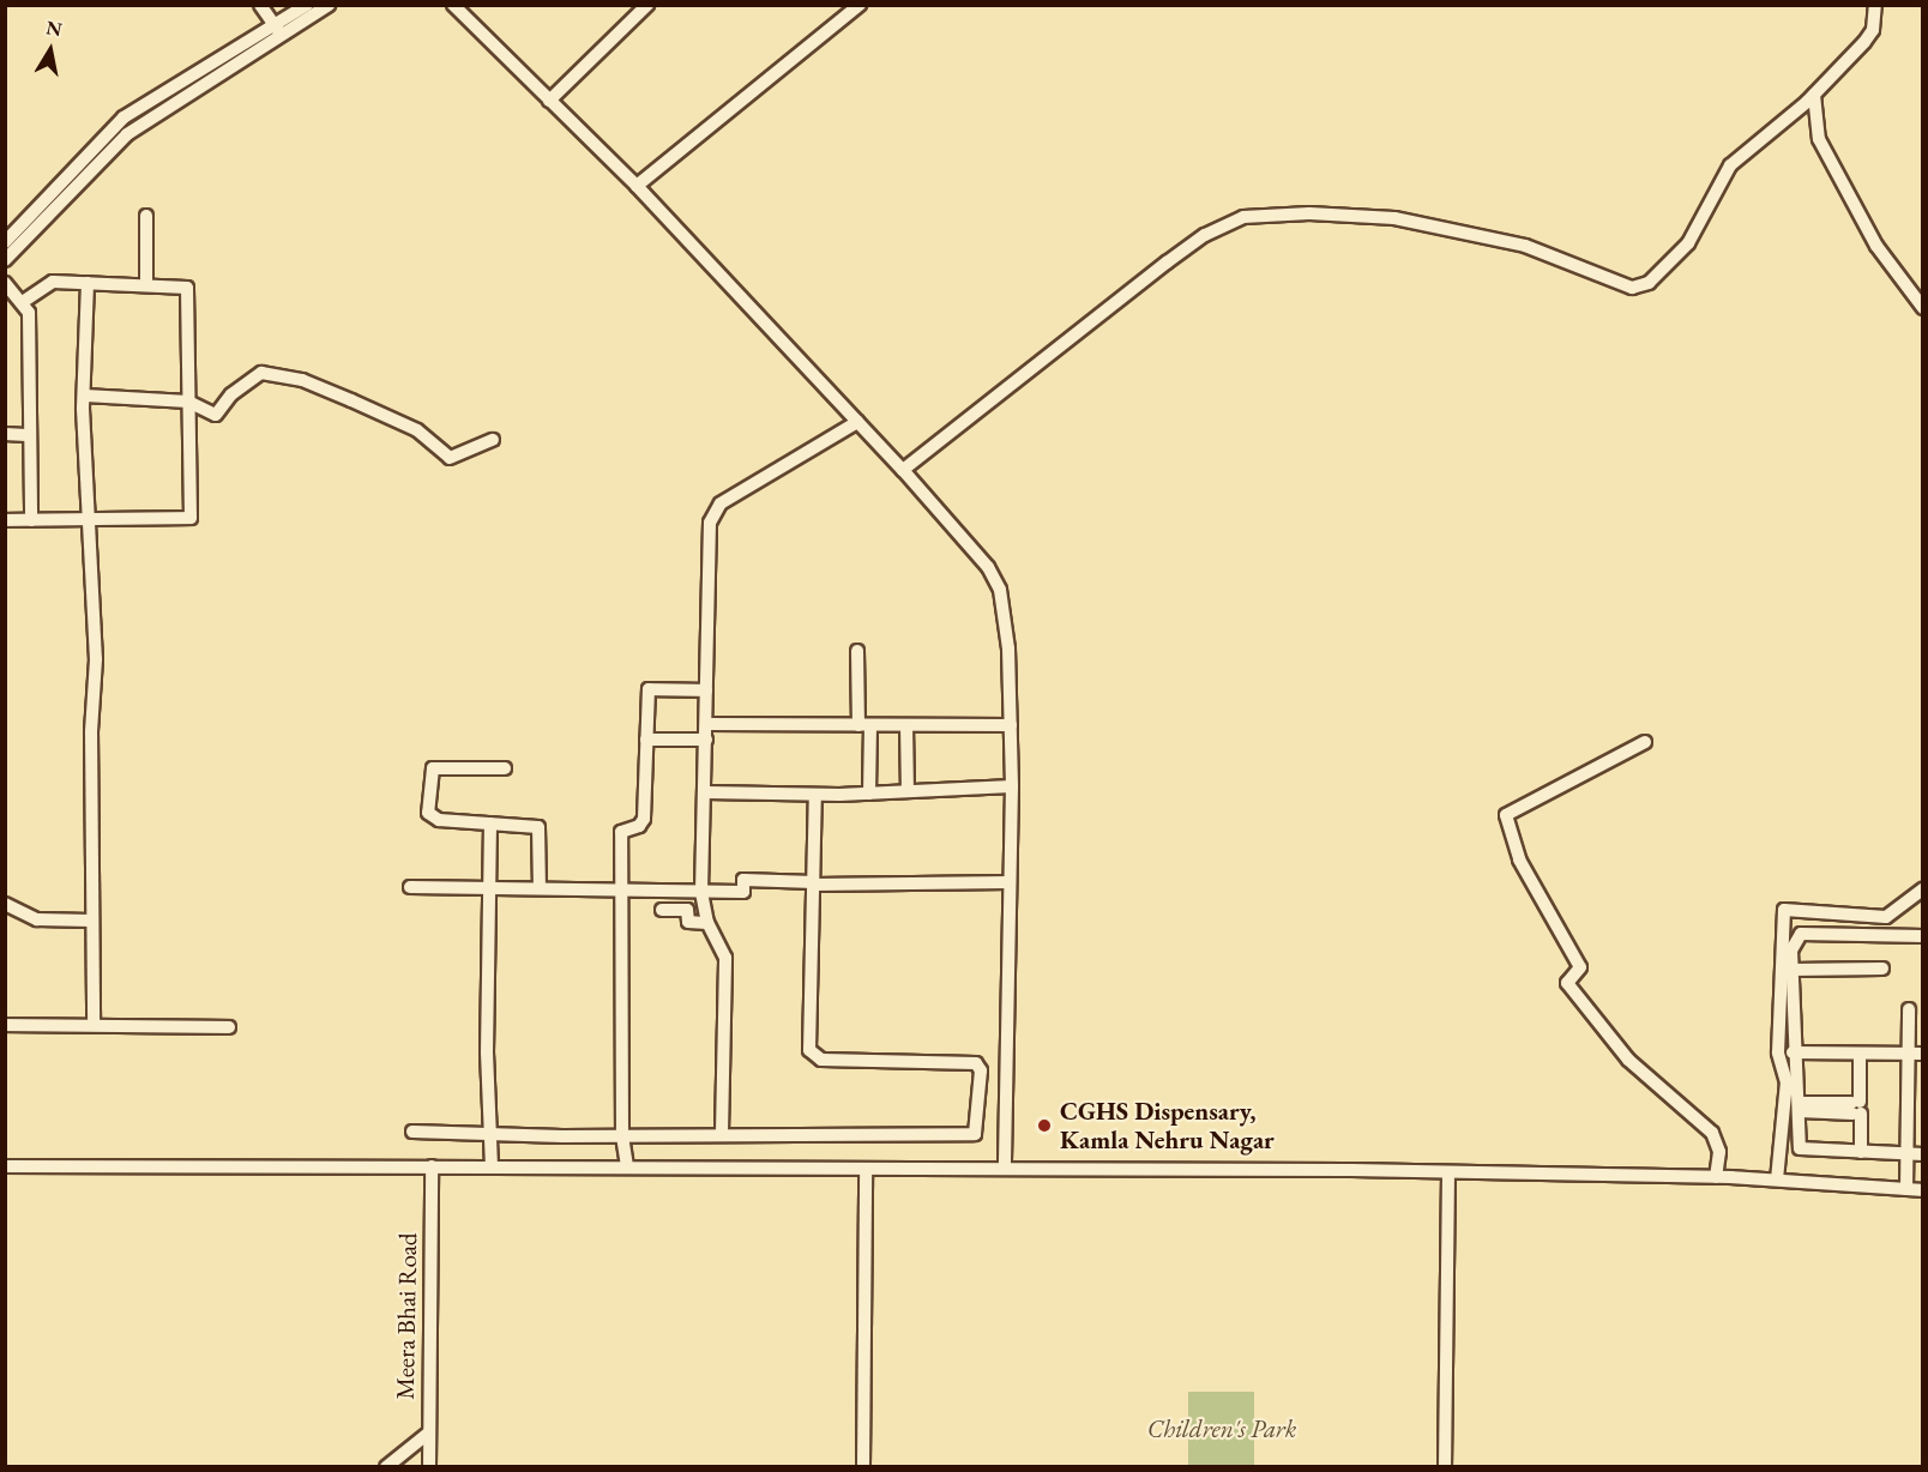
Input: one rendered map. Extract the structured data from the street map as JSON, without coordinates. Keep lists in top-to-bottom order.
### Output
{
  "streets": {
    "street": ["Meera Bhai Road"]
  },
  "parks": ["Children's Park"],
  "places": ["CGHS Dispensary, Kamla Nehru Nagar"],
  "north": "top"
}
